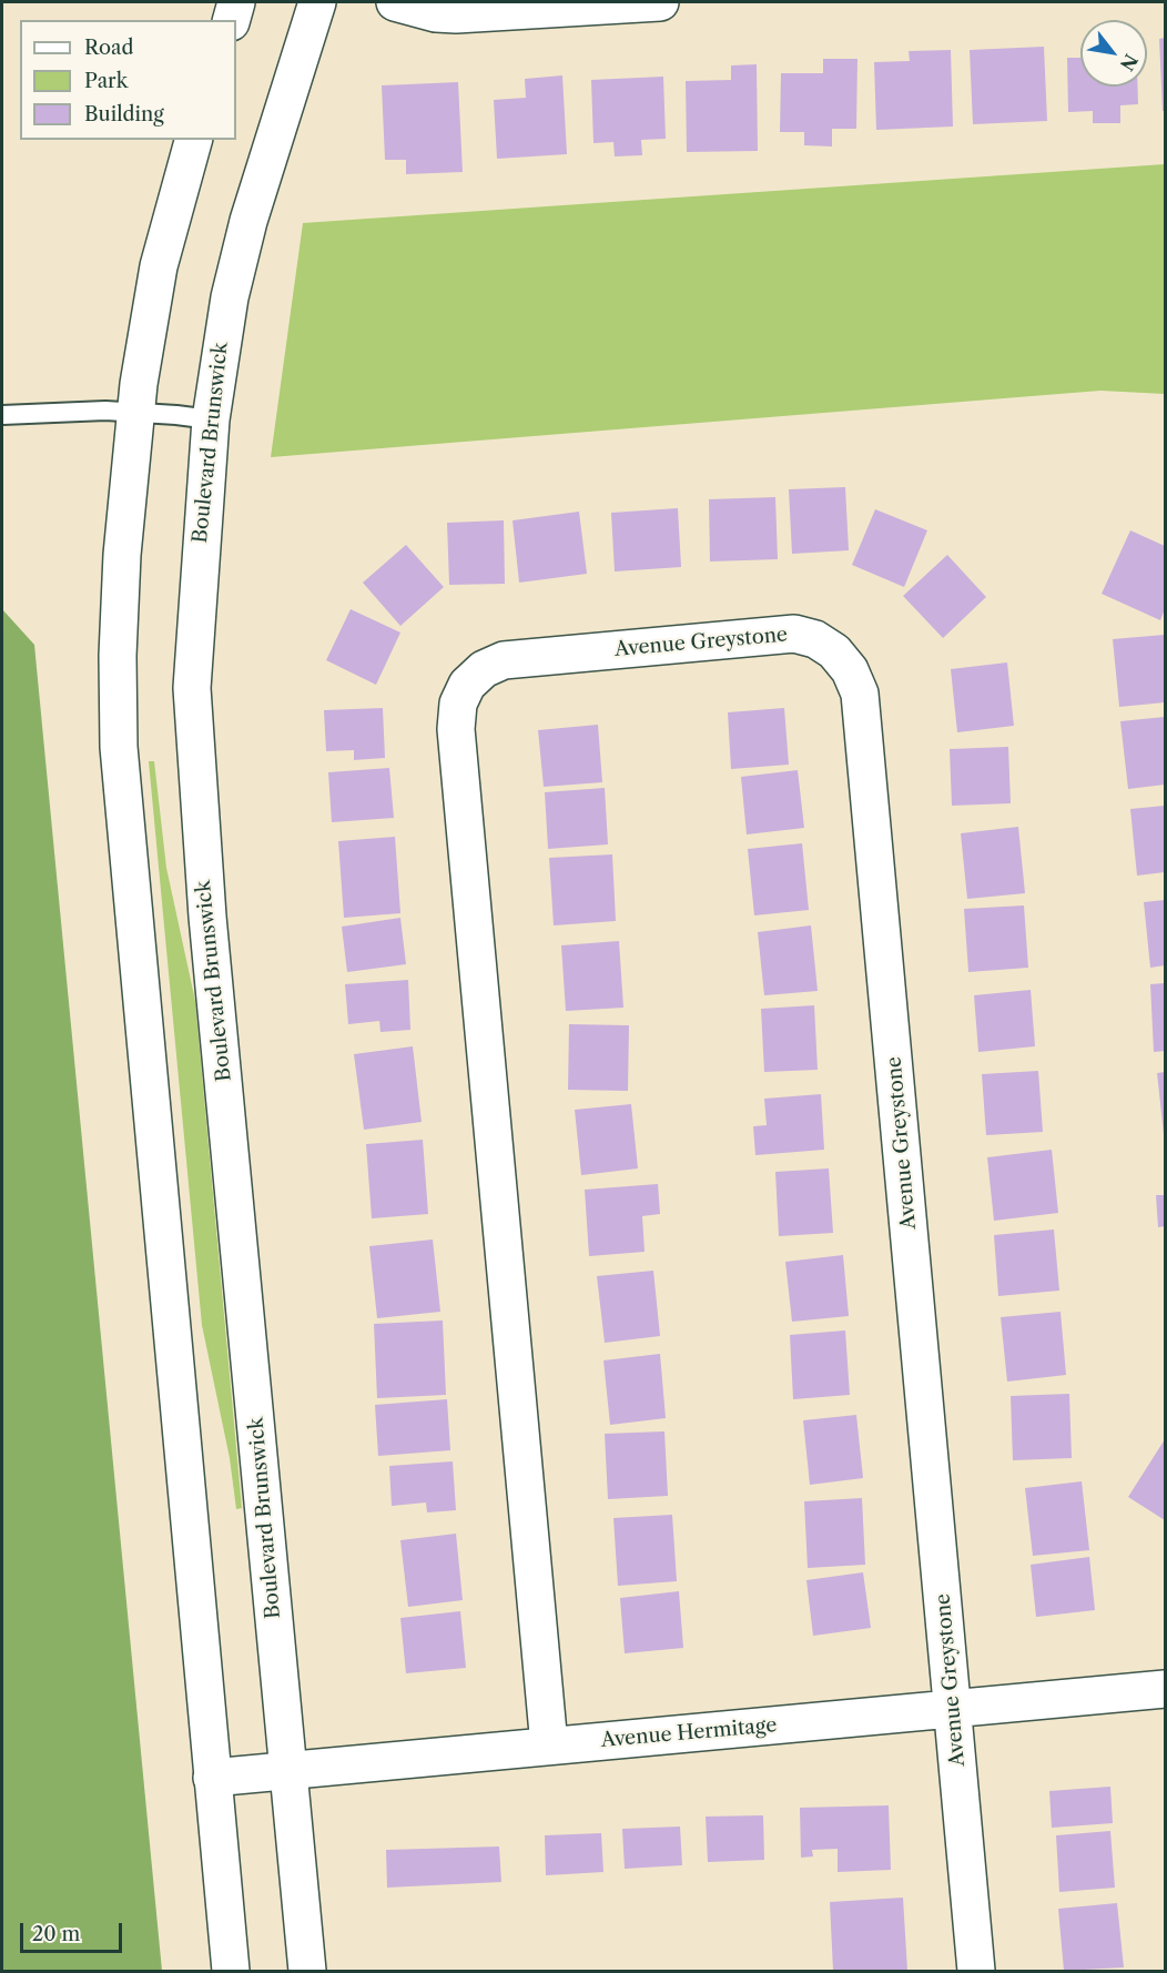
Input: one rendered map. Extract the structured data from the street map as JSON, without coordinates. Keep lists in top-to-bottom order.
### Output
{
  "streets": {
    "street": ["Boulevard Brunswick", "Avenue Greystone", "Avenue Hermitage"]
  },
  "crossings": [
    ["Boulevard Brunswick", "Avenue Hermitage"],
    ["Avenue Greystone", "Avenue Hermitage"]
  ],
  "legend": ["Road", "Park", "Building"],
  "scale_bar": "20 m",
  "north": "bottom right"
}
